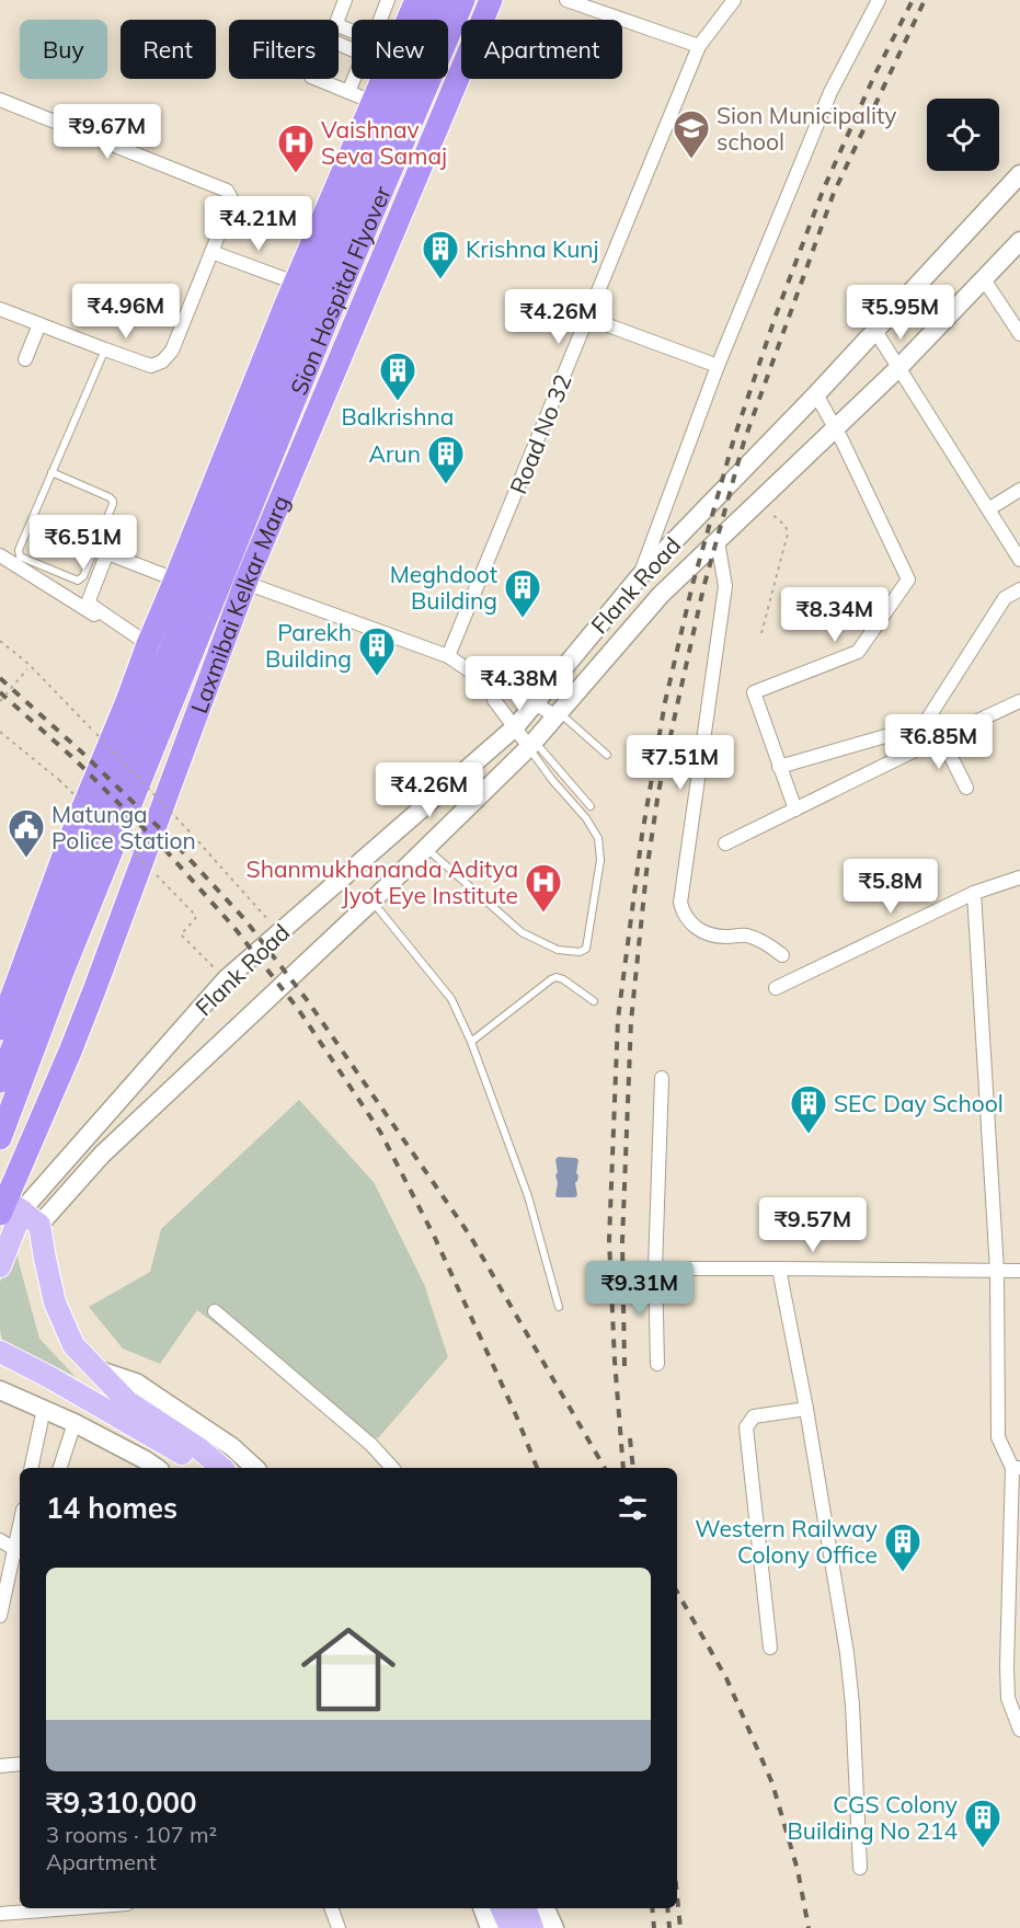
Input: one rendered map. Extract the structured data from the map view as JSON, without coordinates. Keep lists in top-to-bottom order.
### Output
{
  "streets": {
    "highway": ["Sion Hospital Flyover", "Laxmibai Kelkar Marg"],
    "street": ["Road No 32", "Flank Road"]
  },
  "crossings": [
    ["Flank Road", "Laxmibai Kelkar Marg"]
  ],
  "places": {
    "school or university": ["Sion Municipality school"],
    "hospital": ["Vaishnav Seva Samaj", "Shanmukhananda Aditya Jyot Eye Institute"],
    "building": [
      "Krishna Kunj",
      "Balkrishna",
      "Arun",
      "Meghdoot Building",
      "Parekh Building",
      "SEC Day School",
      "Western Railway Colony Office",
      "CGS Colony Building No 214"
    ],
    "public building": ["Matunga Police Station"]
  },
  "page": {
    "chip": [
      "Buy",
      "Rent",
      "Filters",
      "New",
      "Apartment"
    ],
    "price": [
      "₹9.67M",
      "₹4.21M",
      "₹4.96M",
      "₹5.95M",
      "₹4.26M",
      "₹6.51M",
      "₹8.34M",
      "₹4.38M",
      "₹6.85M",
      "₹7.51M",
      "₹4.26M",
      "₹5.8M",
      "₹9.57M",
      "₹9.31M"
    ],
    "heading": "14 homes",
    "list": [
      {
        "name": "₹9,310,000",
        "note": "3 rooms · 107 m² · Apartment"
      }
    ]
  }
}
